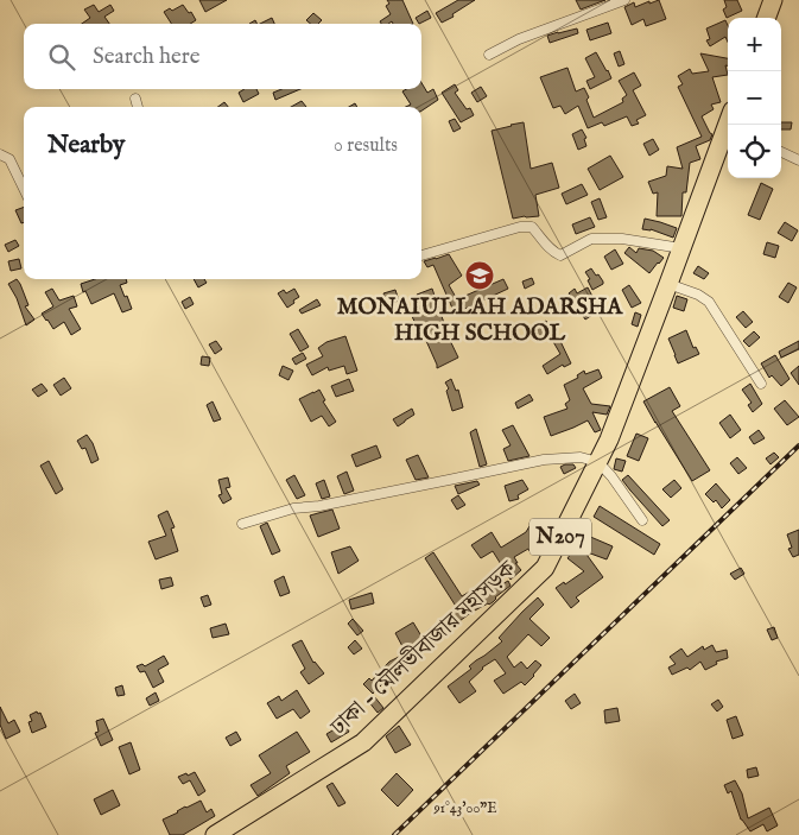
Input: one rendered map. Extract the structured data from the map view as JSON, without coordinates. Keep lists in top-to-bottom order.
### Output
{
  "streets": {
    "highway": ["N207", "ঢাকা - মৌলভীবাজার মহাসড়ক"]
  },
  "places": {
    "school or university": ["MONAIULLAH ADARSHA HIGH SCHOOL"]
  },
  "page": {
    "map_buttons": ["+", "−"],
    "search": "Search here",
    "heading": ["Nearby", "0 results"]
  },
  "coordinates": ["91°43'00\"E"]
}
